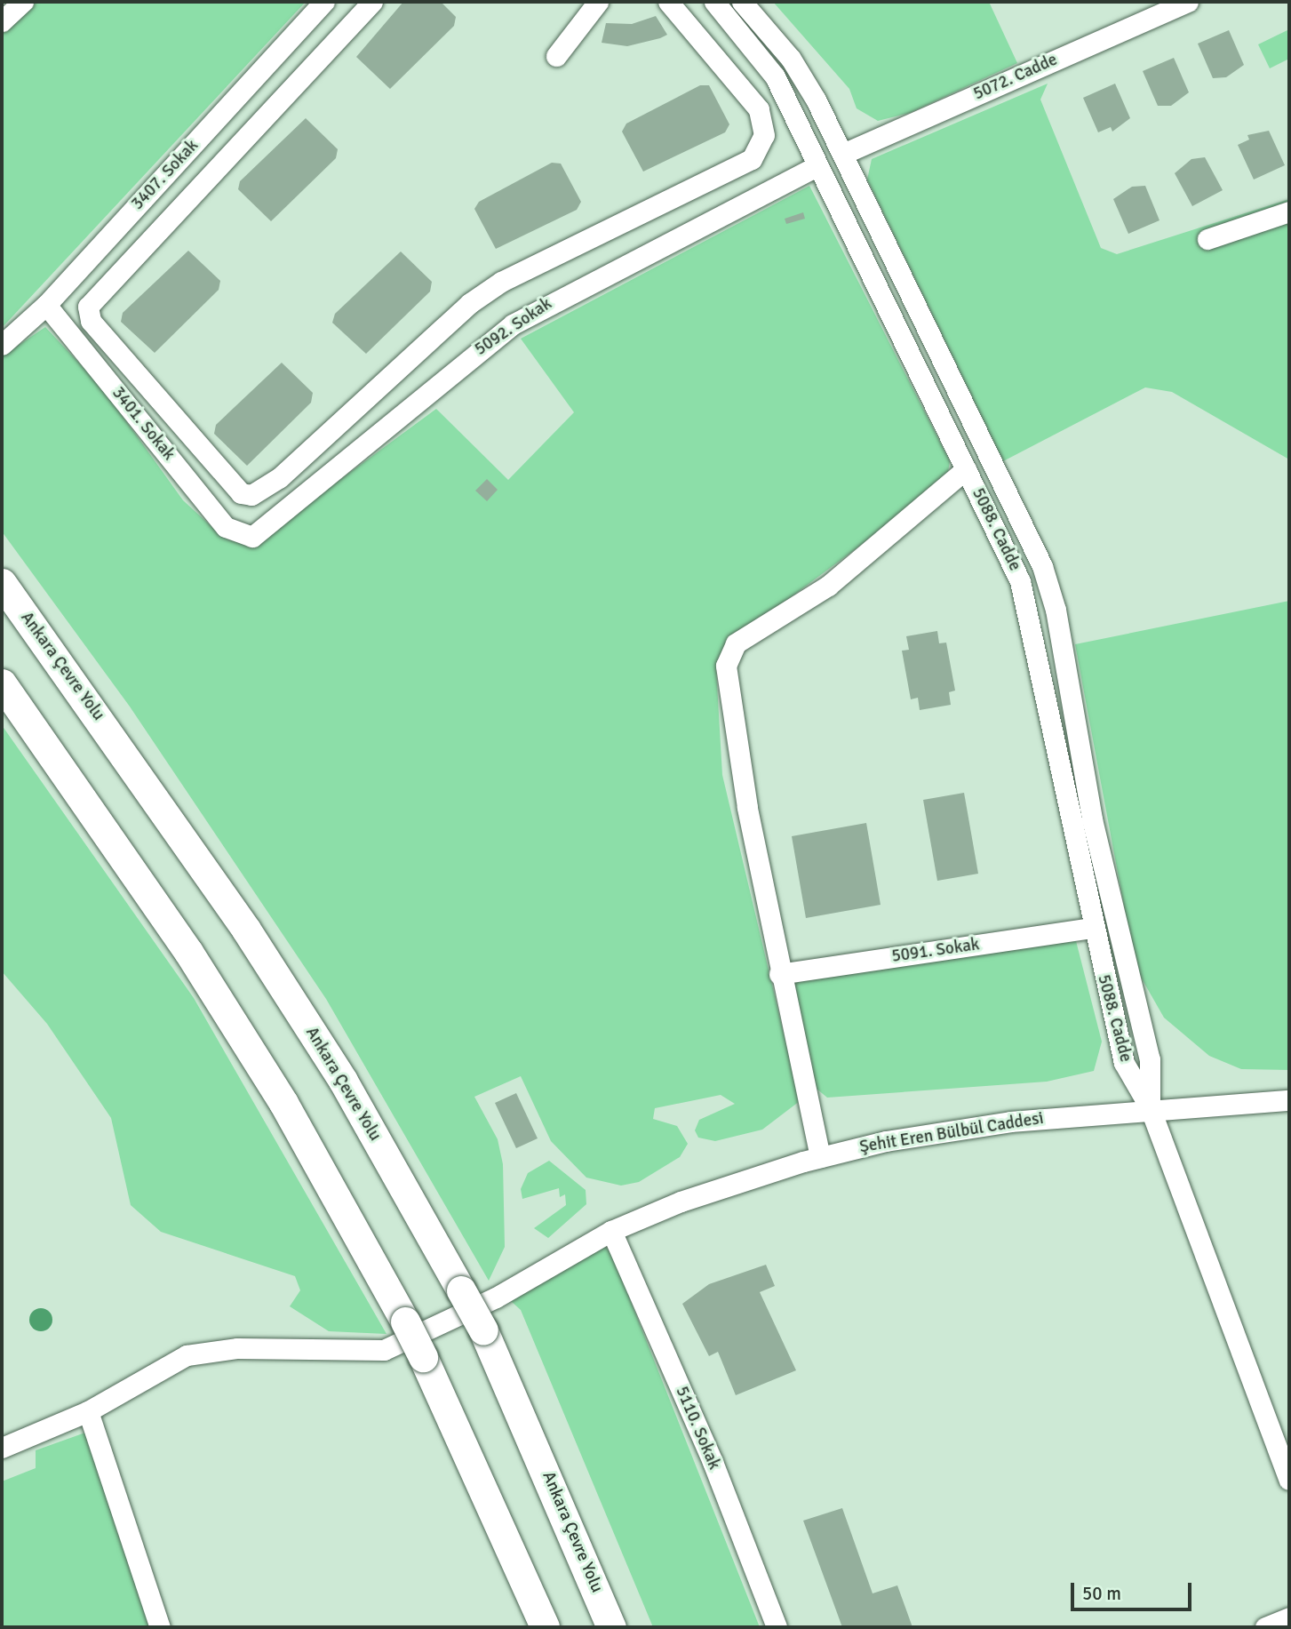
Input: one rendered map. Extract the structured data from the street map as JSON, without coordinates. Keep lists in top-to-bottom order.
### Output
{
  "streets": {
    "highway": ["Ankara Çevre Yolu"],
    "street": [
      "5072. Cadde",
      "3407. Sokak",
      "5092. Sokak",
      "3401. Sokak",
      "5088. Cadde",
      "5091. Sokak",
      "Şehit Eren Bülbül Caddesi",
      "5110. Sokak"
    ]
  },
  "crossings": [
    ["5072. Cadde", "5088. Cadde"],
    ["3407. Sokak", "3401. Sokak"],
    ["5092. Sokak", "3401. Sokak"],
    ["5092. Sokak", "5088. Cadde"],
    ["5088. Cadde", "5091. Sokak"],
    ["5088. Cadde", "Şehit Eren Bülbül Caddesi"],
    ["Şehit Eren Bülbül Caddesi", "5110. Sokak"]
  ],
  "scale_bar": "50 m"
}
